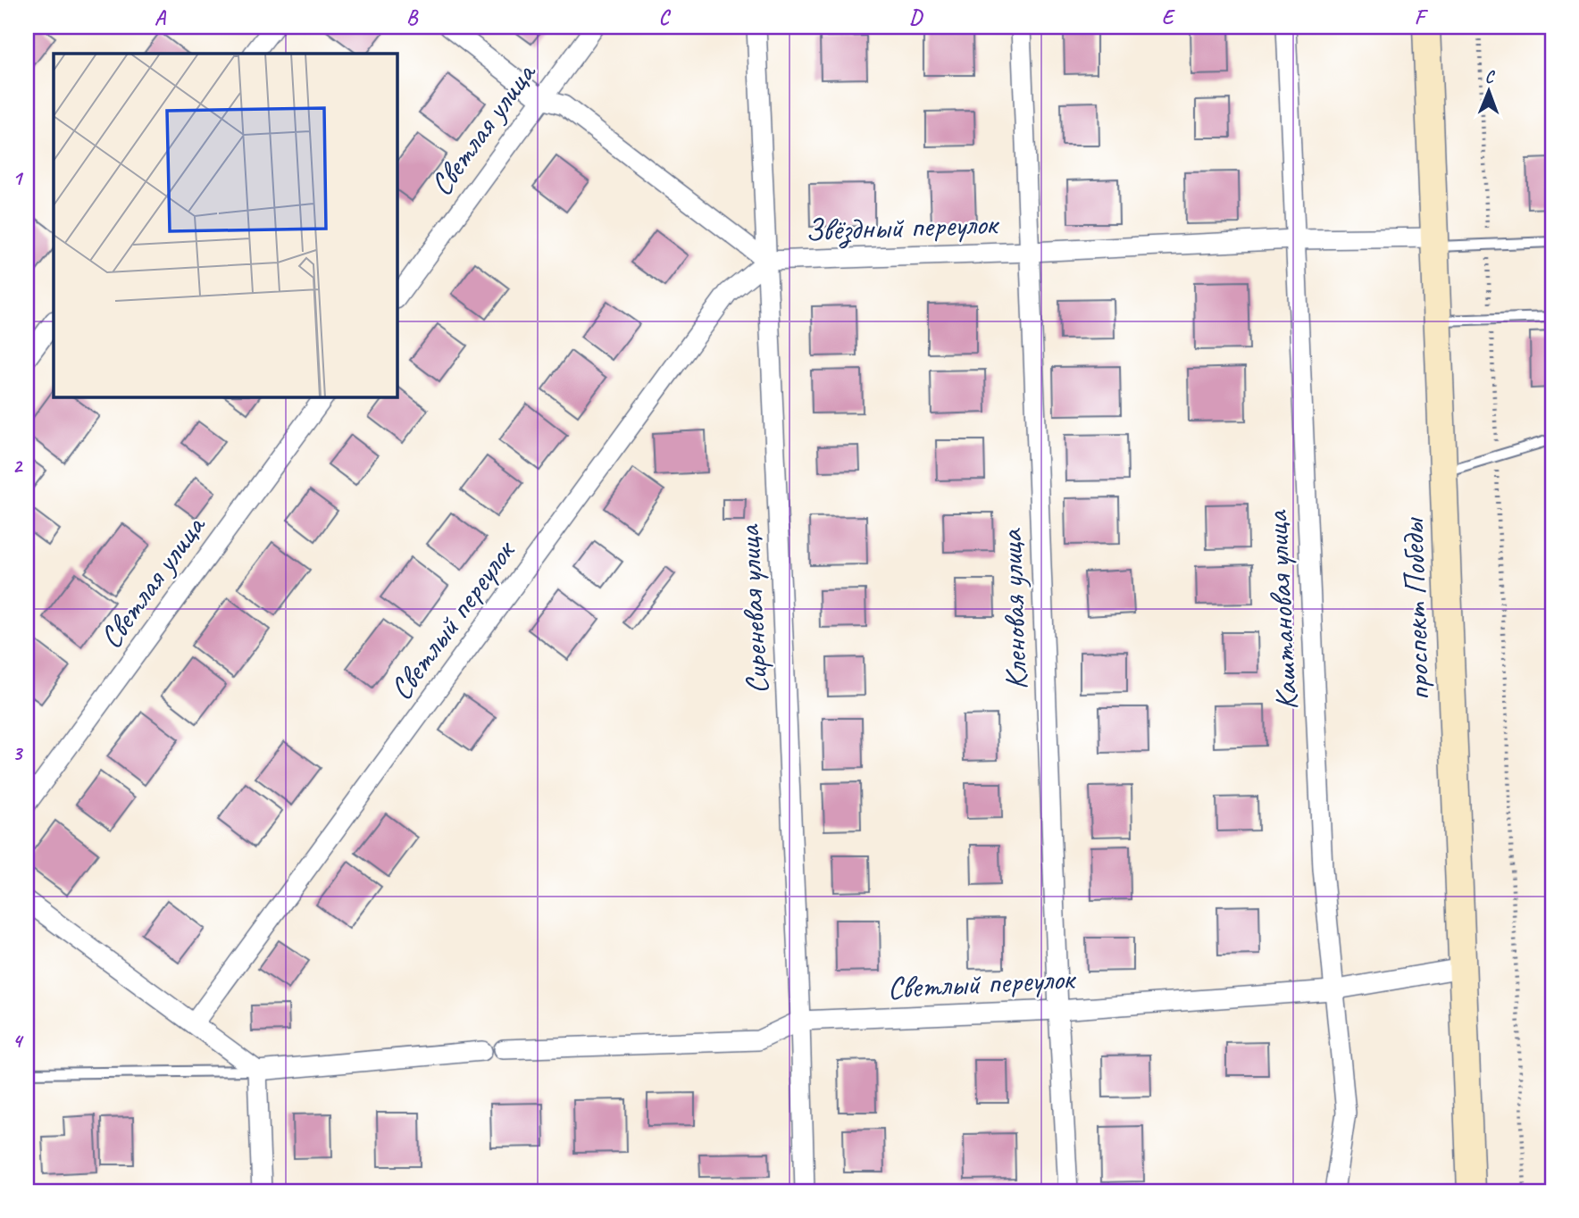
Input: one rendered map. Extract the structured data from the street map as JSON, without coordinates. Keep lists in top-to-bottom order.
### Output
{
  "streets": {
    "main road": ["проспект Победы"],
    "street": [
      "Светлая улица",
      "Звёздный переулок",
      "Сиреневая улица",
      "Кленовая улица",
      "Каштановая улица",
      "Светлый переулок"
    ]
  },
  "crossings": [
    ["Светлая улица", "Звёздный переулок"],
    ["Звёздный переулок", "Сиреневая улица"],
    ["Звёздный переулок", "Кленовая улица"],
    ["Звёздный переулок", "проспект Победы"],
    ["Звёздный переулок", "Каштановая улица"],
    ["Звёздный переулок", "Светлый переулок"],
    ["Сиреневая улица", "Светлый переулок"],
    ["Кленовая улица", "Светлый переулок"],
    ["проспект Победы", "Светлый переулок"],
    ["Каштановая улица", "Светлый переулок"]
  ],
  "north": "top",
  "grid": {
    "columns": [
      "A",
      "B",
      "C",
      "D",
      "E",
      "F"
    ],
    "rows": [
      "1",
      "2",
      "3",
      "4"
    ]
  }
}
